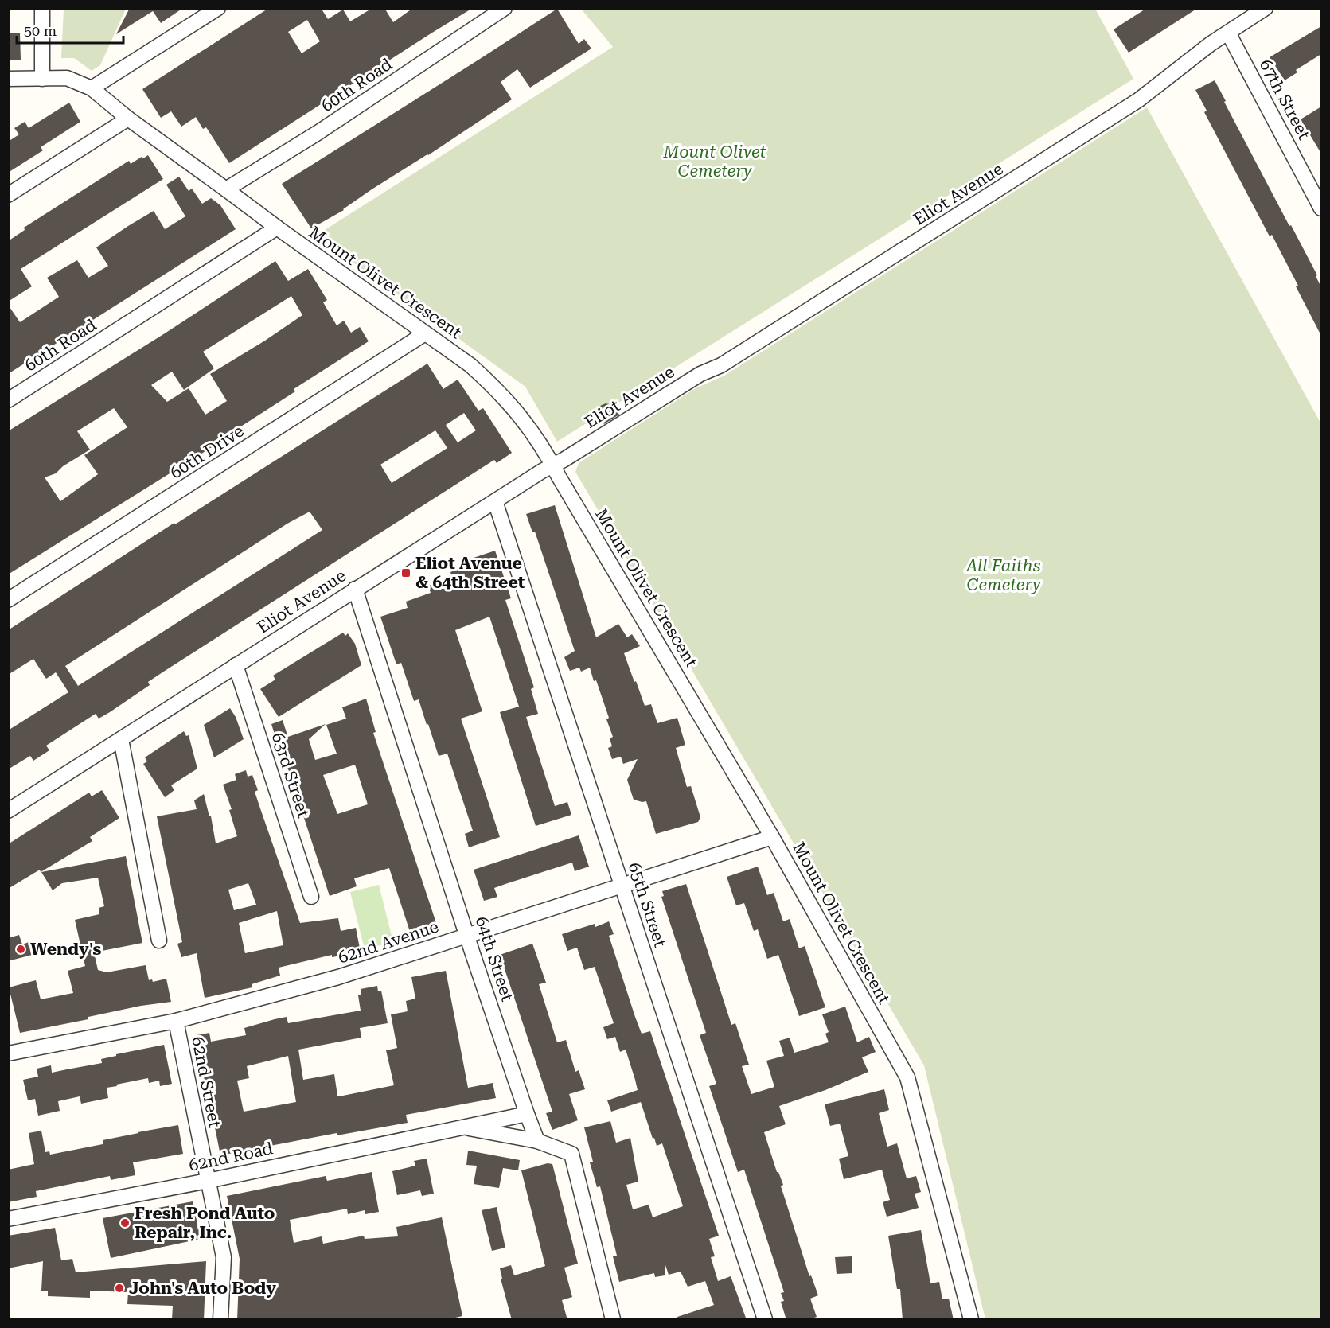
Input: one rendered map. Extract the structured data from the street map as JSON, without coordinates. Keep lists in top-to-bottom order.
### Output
{
  "streets": {
    "street": [
      "60th Road",
      "67th Street",
      "Eliot Avenue",
      "Mount Olivet Crescent",
      "60th Drive",
      "63rd Street",
      "65th Street",
      "62nd Avenue",
      "64th Street",
      "62nd Street",
      "62nd Road"
    ]
  },
  "crossings": [
    ["60th Road", "Mount Olivet Crescent"],
    ["67th Street", "Eliot Avenue"],
    ["Eliot Avenue", "Mount Olivet Crescent"],
    ["Eliot Avenue", "63rd Street"],
    ["Eliot Avenue", "65th Street"],
    ["Eliot Avenue", "64th Street"],
    ["Mount Olivet Crescent", "60th Drive"],
    ["Mount Olivet Crescent", "62nd Avenue"],
    ["65th Street", "62nd Avenue"],
    ["62nd Avenue", "64th Street"],
    ["62nd Avenue", "62nd Street"],
    ["64th Street", "62nd Road"],
    ["62nd Street", "62nd Road"]
  ],
  "parks": ["Mount Olivet Cemetery", "All Faiths Cemetery"],
  "places": {
    "transit": ["Eliot Avenue & 64th Street"],
    "other": ["Wendy's", "Fresh Pond Auto Repair, Inc.", "John's Auto Body"]
  },
  "scale_bar": "50 m"
}
